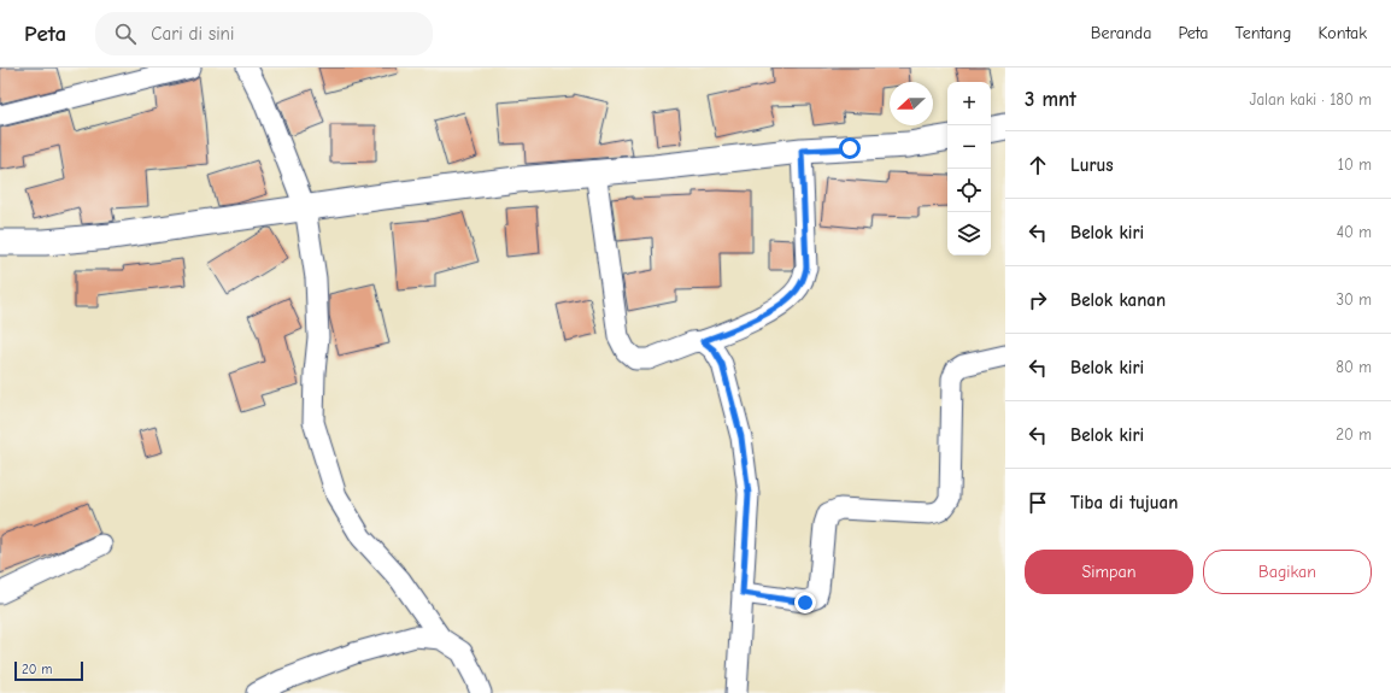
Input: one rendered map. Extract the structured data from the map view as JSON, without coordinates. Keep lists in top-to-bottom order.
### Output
{
  "scale_bar": "20 m",
  "north": "left",
  "page": {
    "header": "Peta",
    "search": "Cari di sini",
    "nav": [
      "Beranda",
      "Peta",
      "Tentang",
      "Kontak"
    ],
    "heading": ["3 mnt", "Jalan kaki · 180 m"],
    "map_buttons": ["+", "−"],
    "list": [
      ["Lurus", "10 m"],
      ["Belok kiri", "40 m"],
      ["Belok kanan", "30 m"],
      ["Belok kiri", "80 m"],
      ["Belok kiri", "20 m"],
      "Tiba di tujuan"
    ],
    "buttons": ["Simpan", "Bagikan"],
    "scale": "20 m"
  }
}
